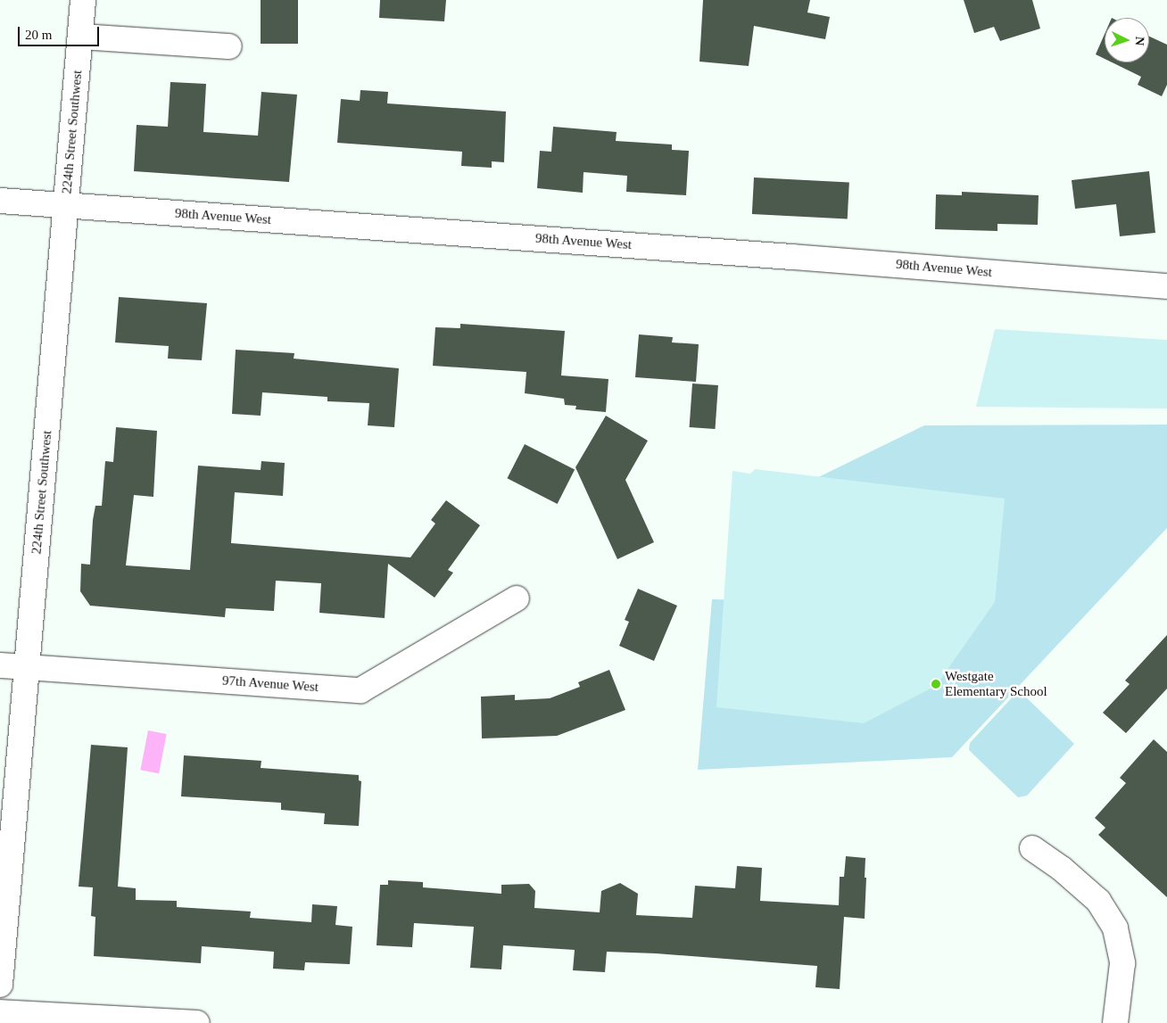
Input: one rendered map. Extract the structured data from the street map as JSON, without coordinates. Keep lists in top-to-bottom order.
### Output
{
  "streets": {
    "street": ["224th Street Southwest", "98th Avenue West", "97th Avenue West"]
  },
  "crossings": [
    ["224th Street Southwest", "98th Avenue West"],
    ["224th Street Southwest", "97th Avenue West"]
  ],
  "places": ["Westgate Elementary School"],
  "scale_bar": "20 m",
  "north": "right"
}
